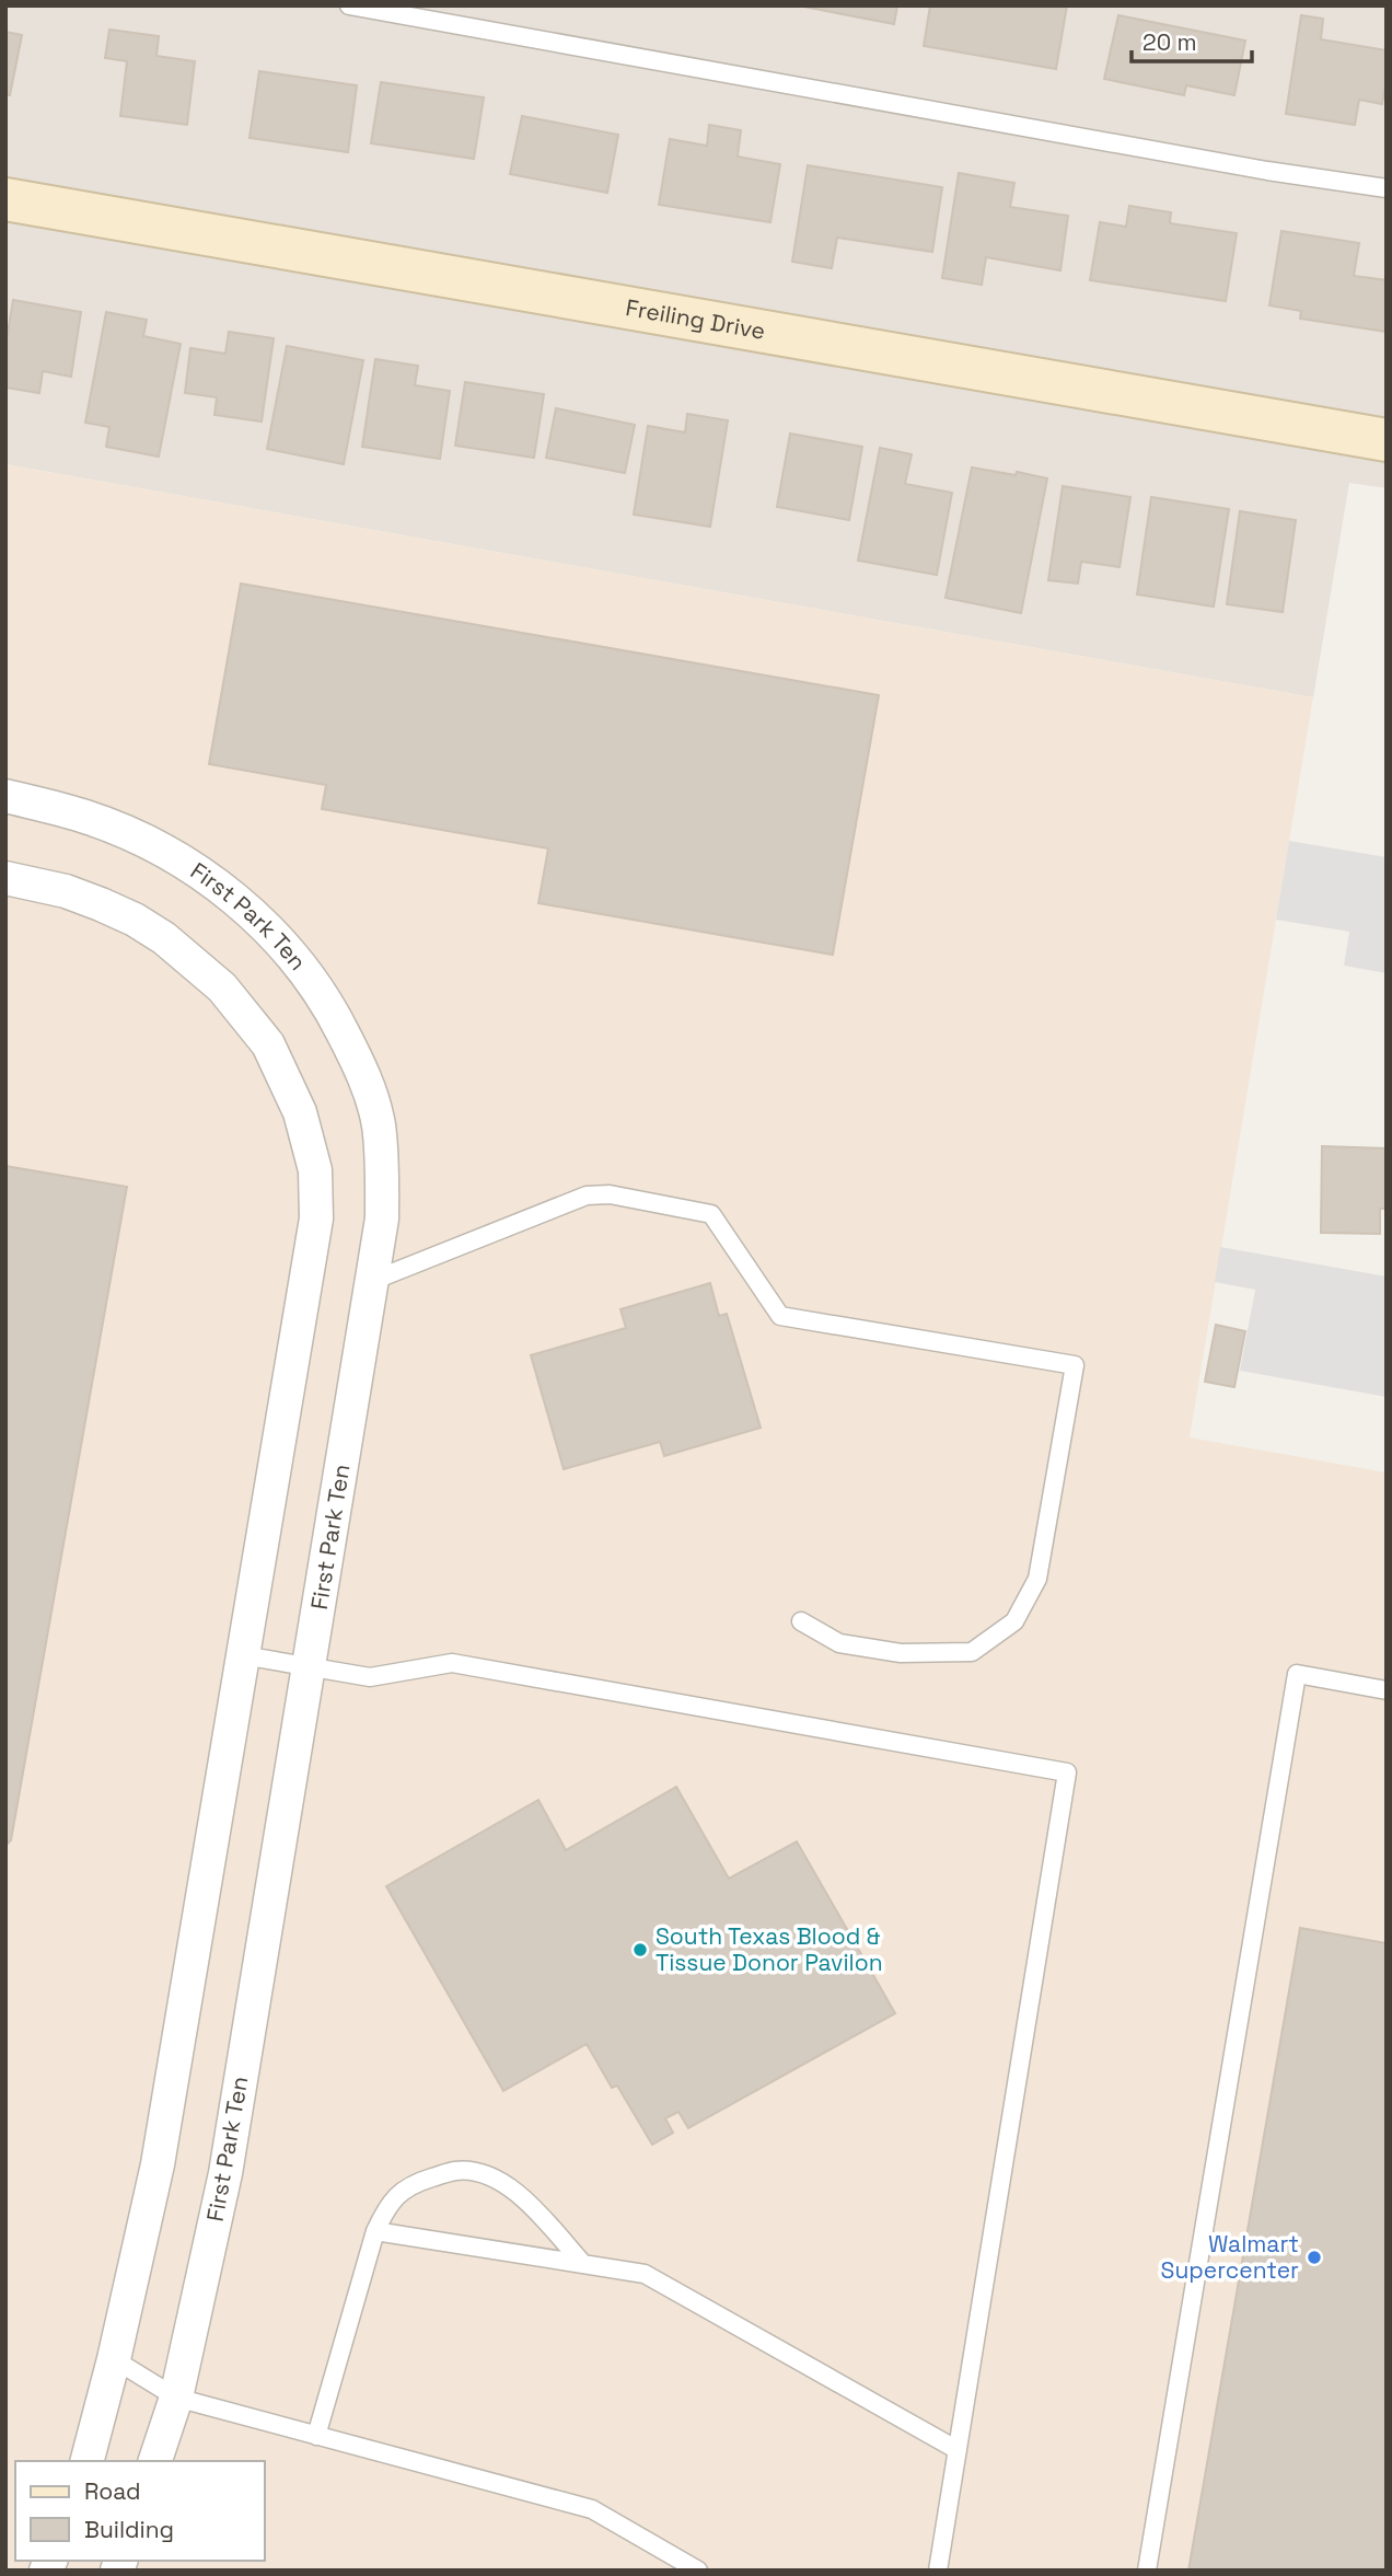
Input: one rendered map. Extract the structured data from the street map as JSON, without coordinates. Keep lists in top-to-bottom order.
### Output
{
  "streets": {
    "street": ["Freiling Drive", "First Park Ten"]
  },
  "places": ["South Texas Blood & Tissue Donor Pavilon", "Walmart Supercenter"],
  "legend": ["Road", "Building"],
  "scale_bar": "20 m"
}
